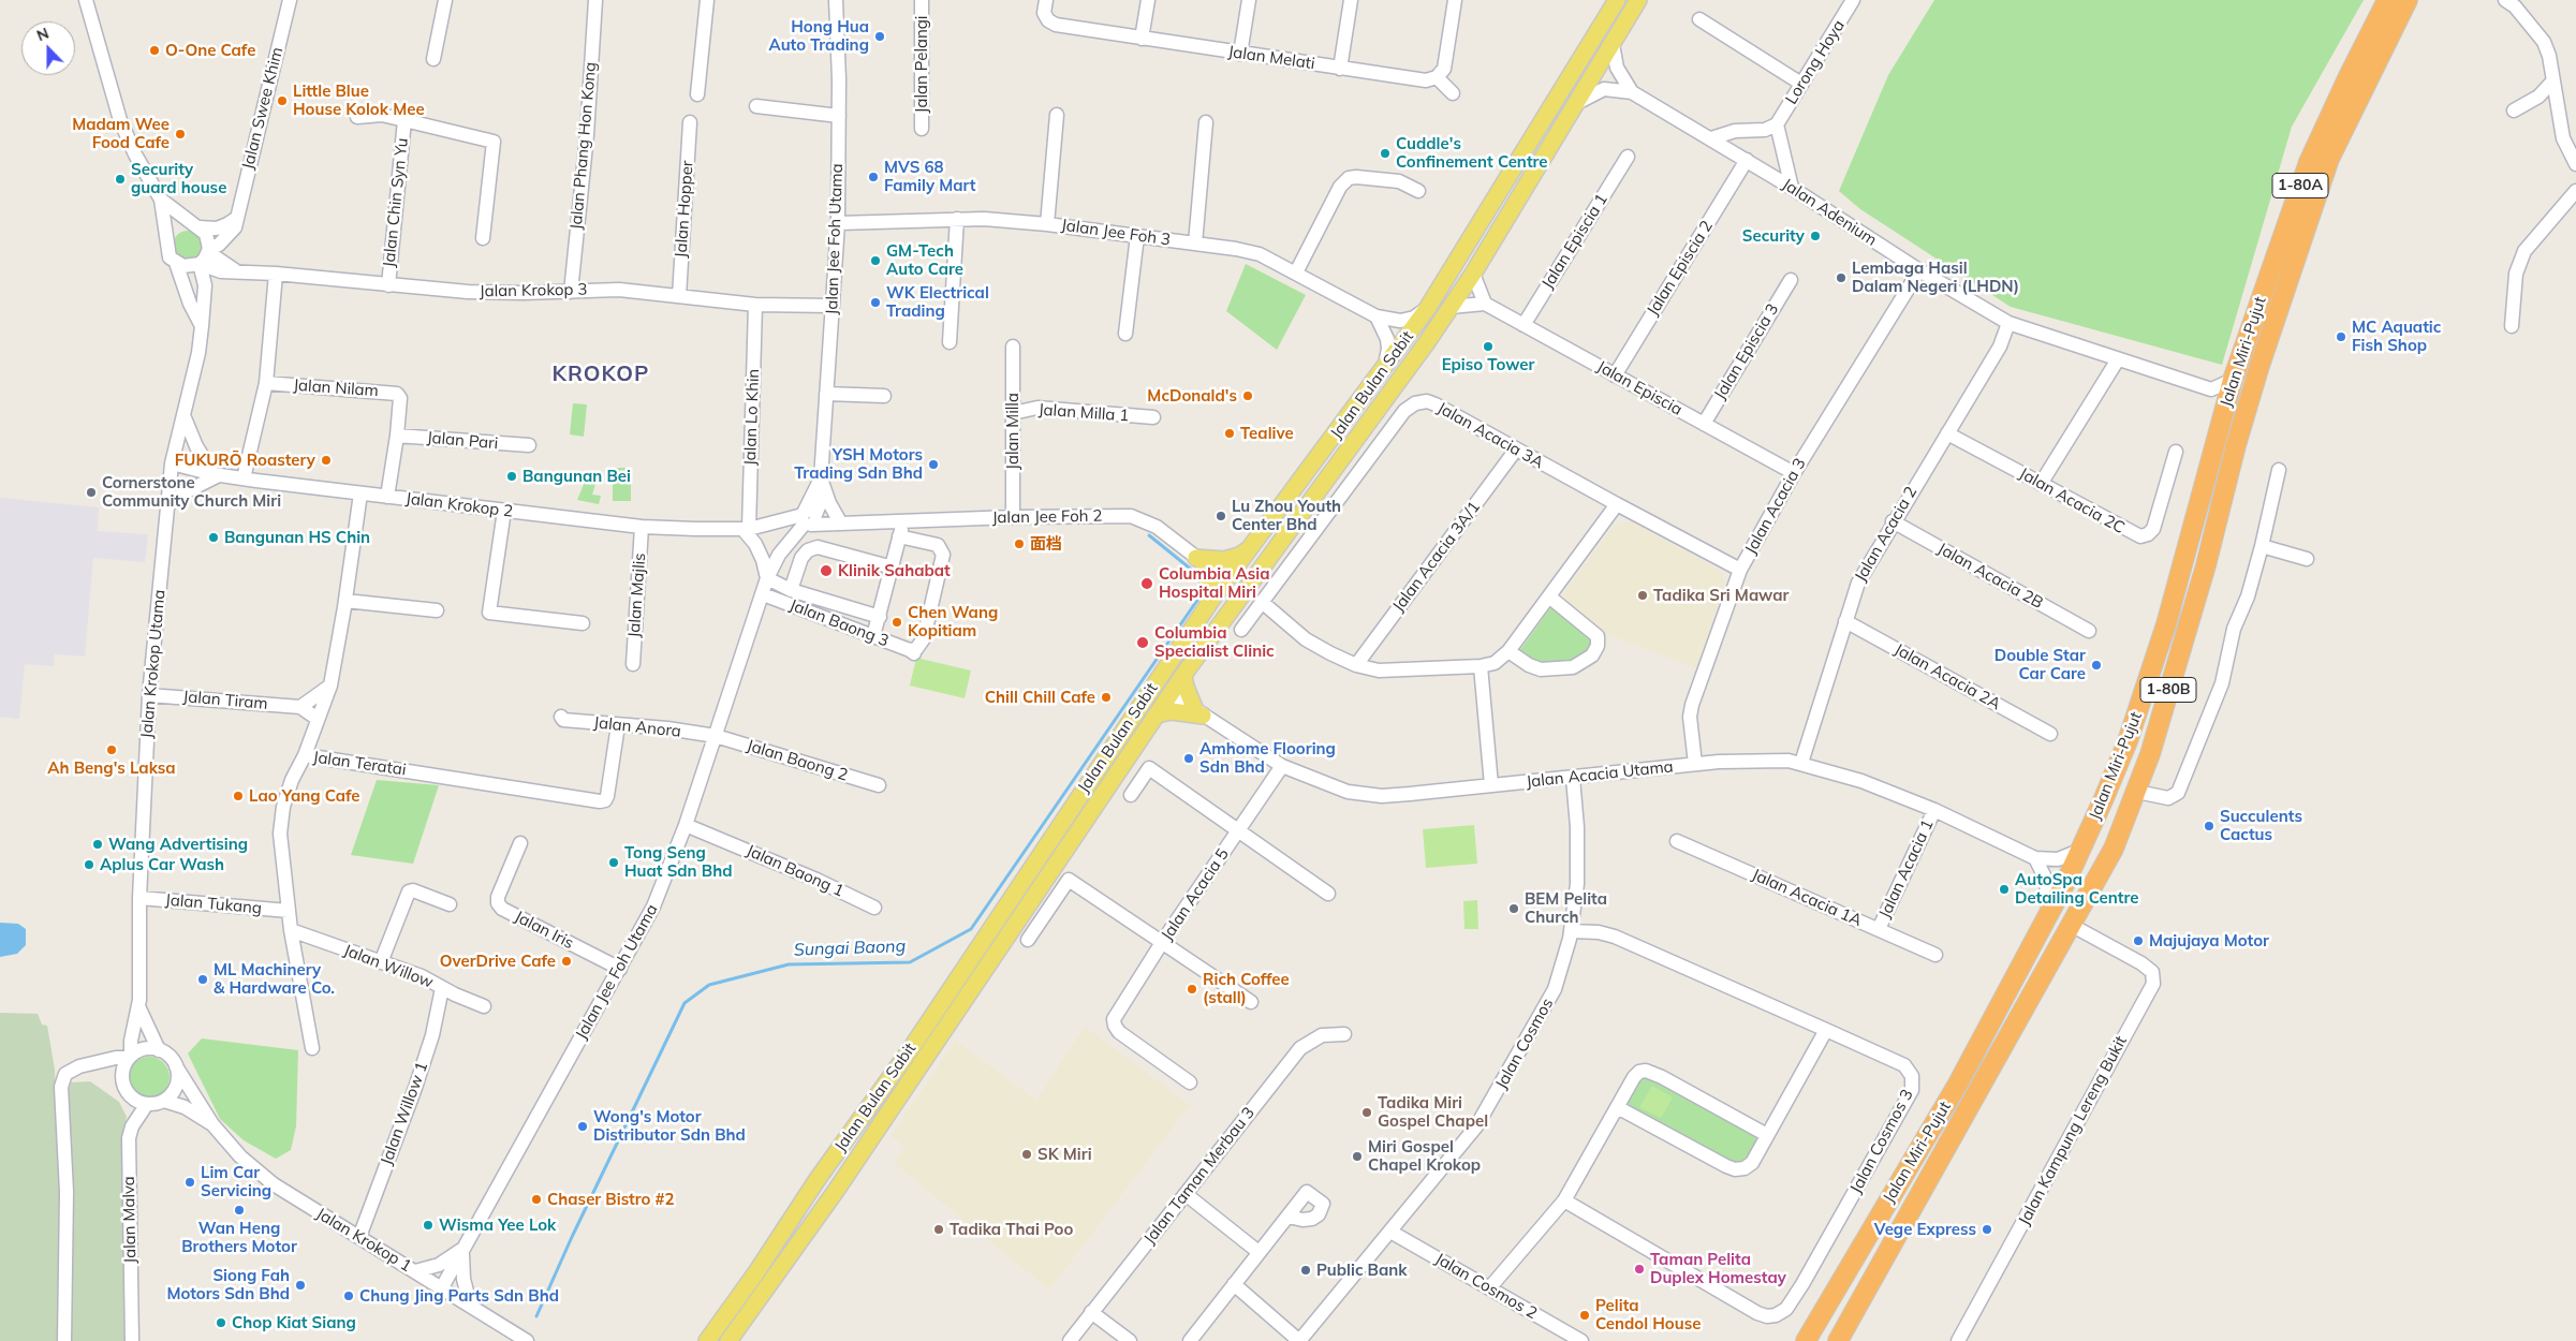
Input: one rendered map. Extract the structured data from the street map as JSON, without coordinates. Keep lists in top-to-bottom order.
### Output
{
  "streets": {
    "highway": ["1-80A", "Jalan Miri-Pujut", "1-80B"],
    "main road": ["Jalan Bulan Sabit"],
    "street": [
      "Jalan Melati",
      "Lorong Hoya",
      "Jalan Pelangi",
      "Jalan Swee Khim",
      "Jalan Phang Hon Kong",
      "Jalan Chin Syn Yu",
      "Jalan Hopper",
      "Jalan Adenium",
      "Jalan Jee Foh 3",
      "Jalan Jee Foh Utama",
      "Jalan Episcia 1",
      "Jalan Episcia 2",
      "Jalan Krokop 3",
      "Jalan Episcia 3",
      "Jalan Nilam",
      "Jalan Episcia",
      "Jalan Milla 1",
      "Jalan Lo Khin",
      "Jalan Milla",
      "Jalan Acacia 3A",
      "Jalan Pari",
      "Jalan Acacia 2C",
      "Jalan Krokop 2",
      "Jalan Acacia 3",
      "Jalan Jee Foh 2",
      "Jalan Acacia 2",
      "Jalan Acacia 3A/1",
      "Jalan Acacia 2B",
      "Jalan Majlis",
      "Jalan Baong 3",
      "Jalan Krokop Utama",
      "Jalan Acacia 2A",
      "Jalan Tiram",
      "Jalan Anora",
      "Jalan Baong 2",
      "Jalan Teratai",
      "Jalan Acacia Utama",
      "Jalan Acacia 1",
      "Jalan Baong 1",
      "Jalan Acacia 5",
      "Jalan Acacia 1A",
      "Jalan Tukang",
      "Jalan Iris",
      "Jalan Willow",
      "Jalan Cosmos",
      "Jalan Willow 1",
      "Jalan Kampung Lereng Bukit",
      "Jalan Cosmos 3",
      "Jalan Taman Merbau 3",
      "Jalan Malva",
      "Jalan Krokop 1",
      "Jalan Cosmos 2"
    ]
  },
  "crossings": [
    ["Jalan Swee Khim", "Jalan Krokop 3"],
    ["Jalan Swee Khim", "Jalan Krokop Utama"],
    ["Jalan Phang Hon Kong", "Jalan Krokop 3"],
    ["Jalan Chin Syn Yu", "Jalan Krokop 3"],
    ["Jalan Hopper", "Jalan Krokop 3"],
    ["Jalan Adenium", "Jalan Episcia 2"],
    ["Jalan Adenium", "Jalan Bulan Sabit"],
    ["Jalan Adenium", "Jalan Acacia 3"],
    ["Jalan Adenium", "Jalan Acacia 2"],
    ["Jalan Jee Foh 3", "Jalan Jee Foh Utama"],
    ["Jalan Jee Foh 3", "Jalan Bulan Sabit"],
    ["Jalan Jee Foh Utama", "Jalan Krokop 3"],
    ["Jalan Jee Foh Utama", "Jalan Krokop 2"],
    ["Jalan Jee Foh Utama", "Jalan Jee Foh 2"],
    ["Jalan Jee Foh Utama", "Jalan Baong 3"],
    ["Jalan Jee Foh Utama", "Jalan Anora"],
    ["Jalan Jee Foh Utama", "Jalan Baong 2"],
    ["Jalan Jee Foh Utama", "Jalan Baong 1"],
    ["Jalan Jee Foh Utama", "Jalan Iris"],
    ["Jalan Jee Foh Utama", "Jalan Krokop 1"],
    ["Jalan Episcia 1", "Jalan Episcia"],
    ["Jalan Episcia 2", "Jalan Episcia"],
    ["Jalan Krokop 3", "Jalan Lo Khin"],
    ["Jalan Krokop 3", "Jalan Krokop Utama"],
    ["Jalan Episcia 3", "Jalan Episcia"],
    ["Jalan Miri-Pujut", "Jalan Acacia Utama"],
    ["Jalan Miri-Pujut", "Jalan Kampung Lereng Bukit"],
    ["Jalan Bulan Sabit", "Jalan Jee Foh 2"],
    ["Jalan Bulan Sabit", "Jalan Acacia Utama"],
    ["Jalan Nilam", "Jalan Pari"],
    ["Jalan Nilam", "Jalan Krokop 2"],
    ["Jalan Episcia", "Jalan Acacia 3"],
    ["Jalan Milla 1", "Jalan Milla"],
    ["Jalan Lo Khin", "Jalan Krokop 2"],
    ["Jalan Milla", "Jalan Jee Foh 2"],
    ["Jalan Acacia 3A", "Jalan Acacia 3"],
    ["Jalan Acacia 3A", "Jalan Acacia 3A/1"],
    ["Jalan Acacia 2C", "Jalan Acacia 2"],
    ["Jalan Krokop 2", "Jalan Jee Foh 2"],
    ["Jalan Krokop 2", "Jalan Majlis"],
    ["Jalan Krokop 2", "Jalan Krokop Utama"],
    ["Jalan Krokop 2", "Jalan Teratai"],
    ["Jalan Acacia 3", "Jalan Acacia Utama"],
    ["Jalan Acacia 2", "Jalan Acacia 2B"],
    ["Jalan Acacia 2", "Jalan Acacia 2A"],
    ["Jalan Acacia 2", "Jalan Acacia Utama"],
    ["Jalan Krokop Utama", "Jalan Tiram"],
    ["Jalan Krokop Utama", "Jalan Tukang"],
    ["Jalan Anora", "Jalan Baong 2"],
    ["Jalan Anora", "Jalan Teratai"],
    ["Jalan Acacia Utama", "Jalan Acacia 1"],
    ["Jalan Acacia Utama", "Jalan Acacia 5"],
    ["Jalan Acacia Utama", "Jalan Cosmos"],
    ["Jalan Acacia 1", "Jalan Acacia 1A"],
    ["Jalan Willow", "Jalan Willow 1"],
    ["Jalan Cosmos", "Jalan Cosmos 3"],
    ["Jalan Cosmos", "Jalan Cosmos 2"],
    ["Jalan Willow 1", "Jalan Krokop 1"]
  ],
  "districts": ["KROKOP"],
  "water": ["Sungai Baong"],
  "places": [
    "Hong Hua Auto Trading",
    "O-One Cafe",
    "Little Blue House Kolok Mee",
    "Madam Wee Food Cafe",
    "Cuddle's Confinement Centre",
    "MVS 68 Family Mart",
    "Security guard house",
    "Security",
    "GM-Tech Auto Care",
    "Lembaga Hasil Dalam Negeri (LHDN)",
    "WK Electrical Trading",
    "MC Aquatic Fish Shop",
    "Episo Tower",
    "McDonald's",
    "Tealive",
    "FUKURŌ Roastery",
    "YSH Motors Trading Sdn Bhd",
    "Bangunan Bei",
    "Cornerstone Community Church Miri",
    "Lu Zhou Youth Center Bhd",
    "Bangunan HS Chin",
    "面档",
    "Klinik Sahabat",
    "Columbia Asia Hospital Miri",
    "Tadika Sri Mawar",
    "Chen Wang Kopitiam",
    "Columbia Specialist Clinic",
    "Double Star Car Care",
    "Chill Chill Cafe",
    "Ah Beng's Laksa",
    "Amhome Flooring Sdn Bhd",
    "Lao Yang Cafe",
    "Succulents Cactus",
    "Wang Advertising",
    "Tong Seng Huat Sdn Bhd",
    "Aplus Car Wash",
    "AutoSpa Detailing Centre",
    "BEM Pelita Church",
    "Majujaya Motor",
    "OverDrive Cafe",
    "ML Machinery & Hardware Co.",
    "Rich Coffee (stall)",
    "Tadika Miri Gospel Chapel",
    "Wong's Motor Distributor Sdn Bhd",
    "SK Miri",
    "Miri Gospel Chapel Krokop",
    "Lim Car Servicing",
    "Chaser Bistro #2",
    "Wan Heng Brothers Motor",
    "Wisma Yee Lok",
    "Tadika Thai Poo",
    "Vege Express",
    "Taman Pelita Duplex Homestay",
    "Public Bank",
    "Siong Fah Motors Sdn Bhd",
    "Chung Jing Parts Sdn Bhd",
    "Pelita Cendol House",
    "Chop Kiat Siang"
  ],
  "north": "top"
}
